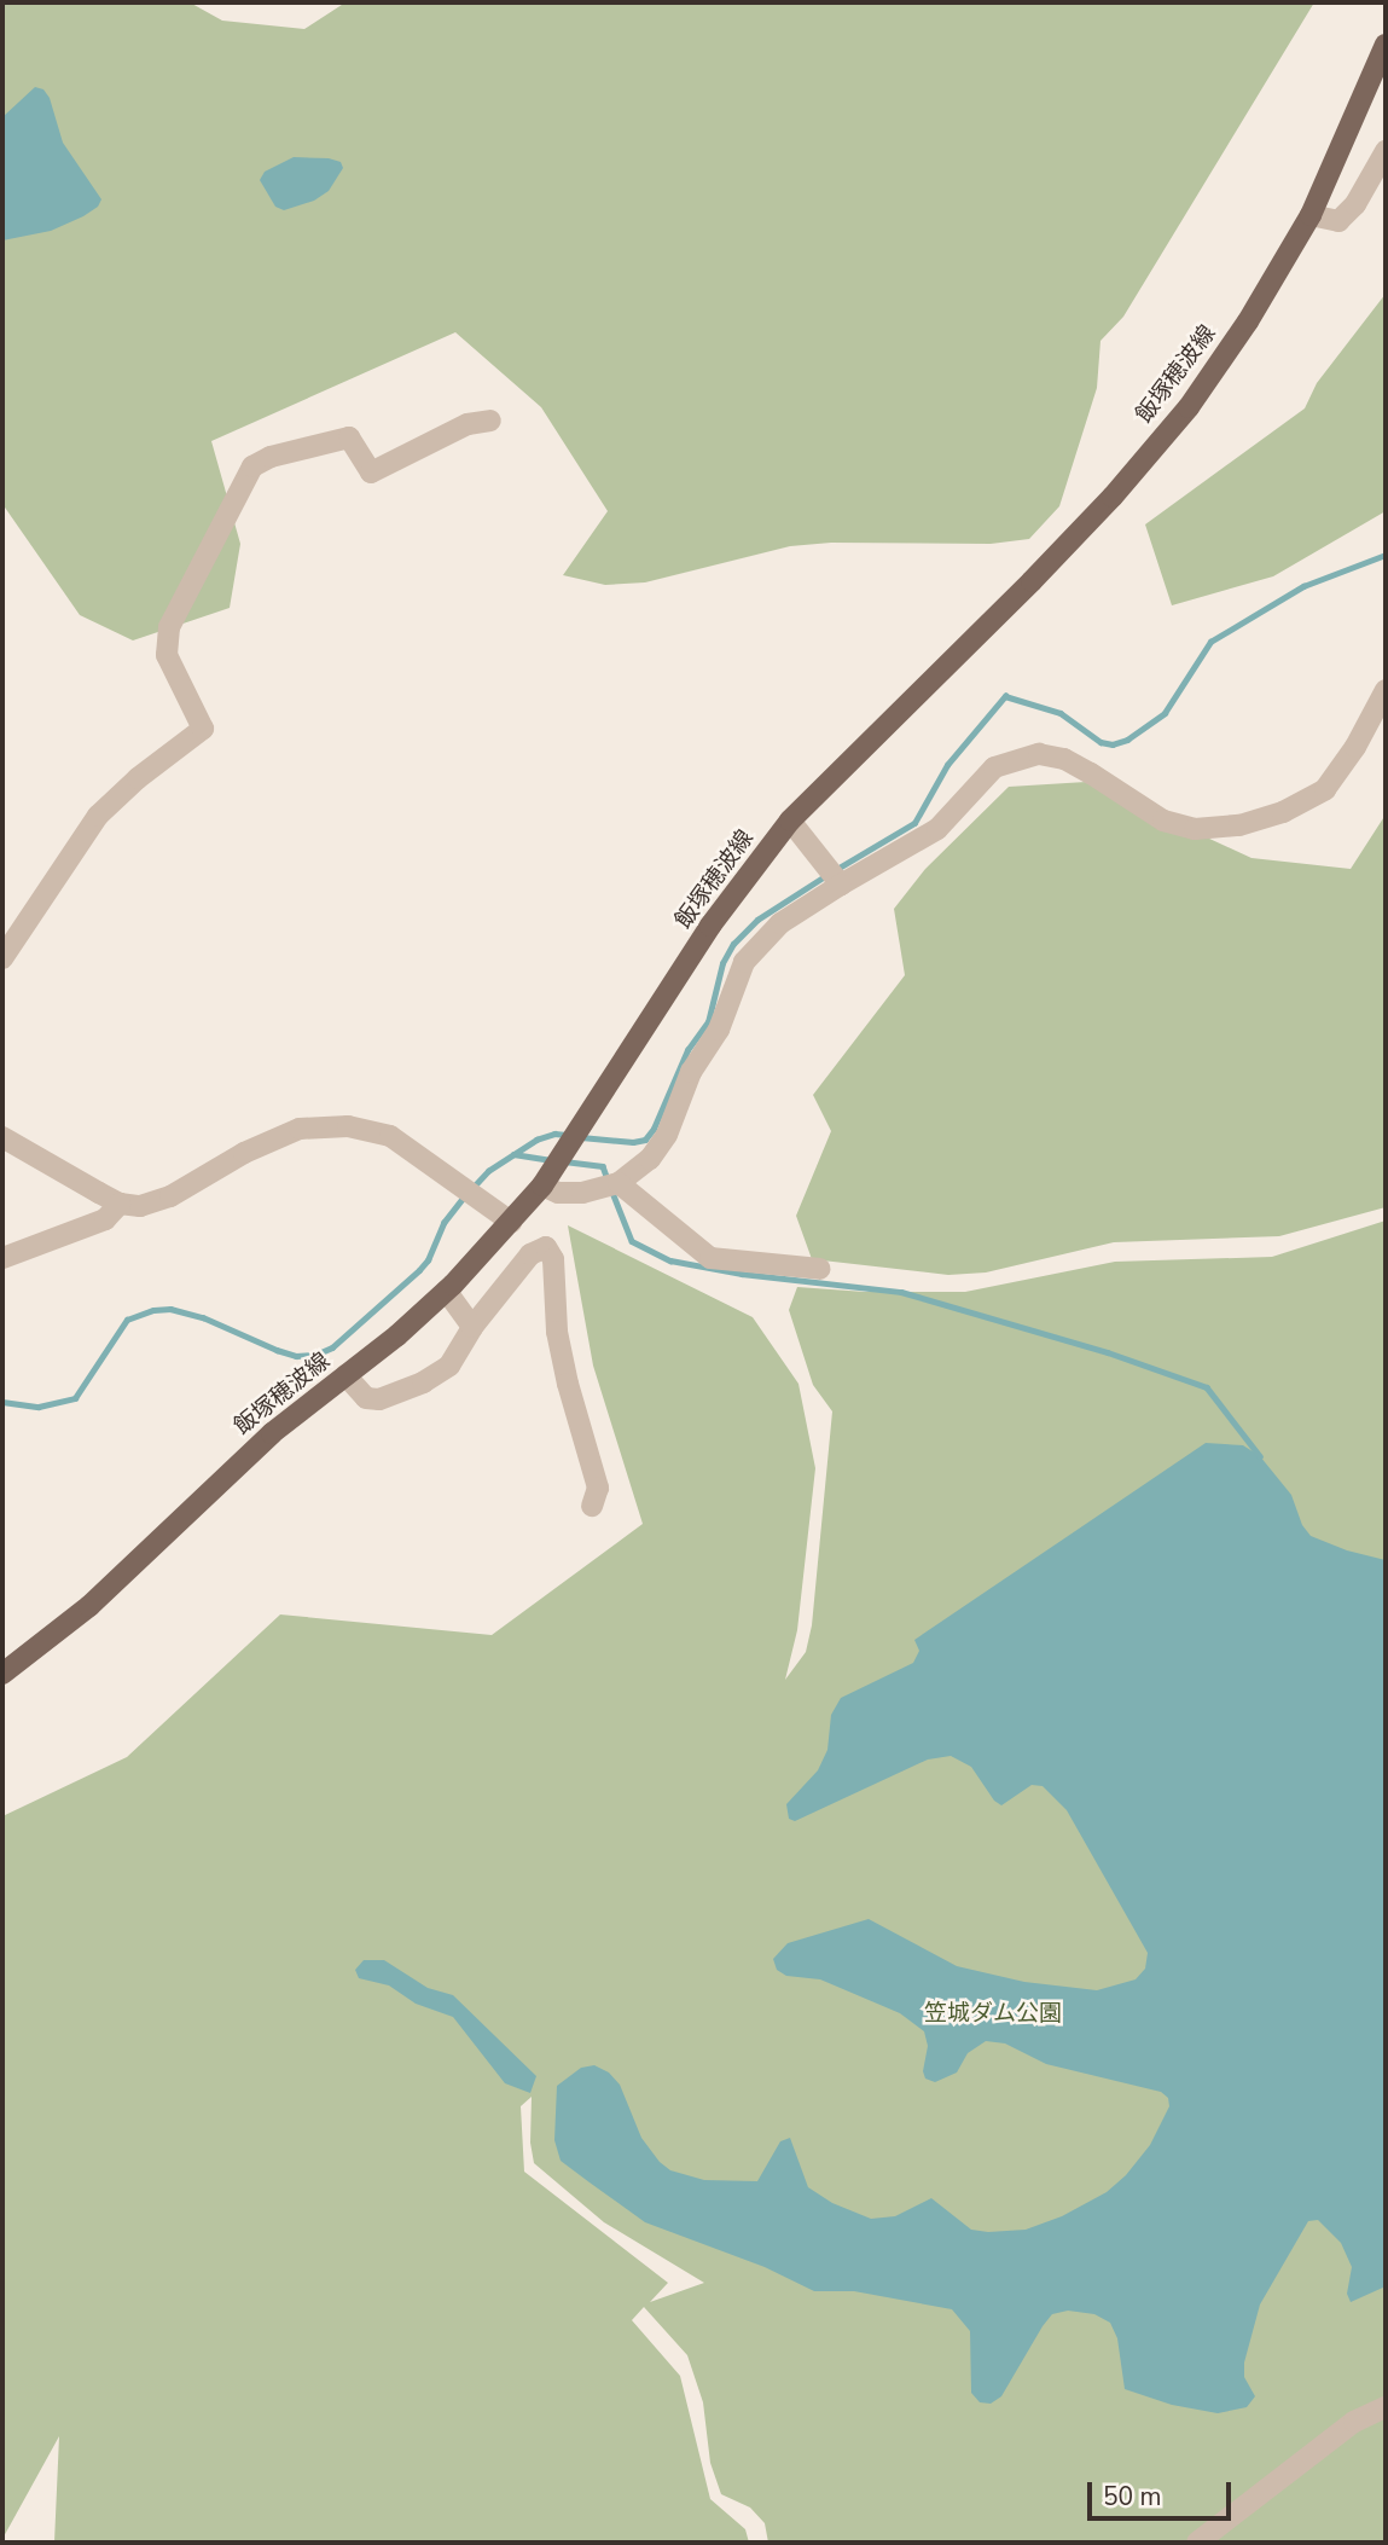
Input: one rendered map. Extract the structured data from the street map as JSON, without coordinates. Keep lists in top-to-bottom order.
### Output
{
  "streets": {
    "main road": ["飯塚穂波線"]
  },
  "parks": ["笠城ダム公園"],
  "scale_bar": "50 m"
}
